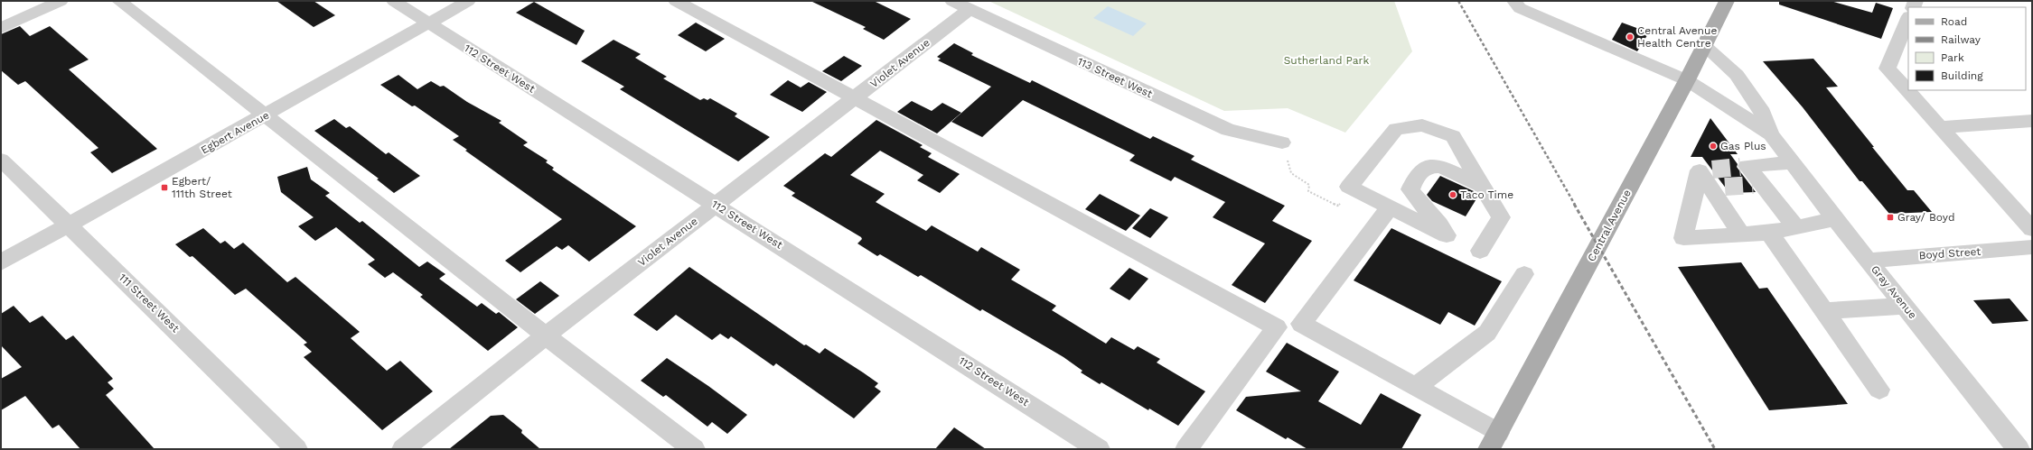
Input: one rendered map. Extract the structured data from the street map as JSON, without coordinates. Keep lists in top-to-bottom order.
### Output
{
  "streets": {
    "main road": ["Central Avenue"],
    "street": [
      "Violet Avenue",
      "112 Street West",
      "113 Street West",
      "Egbert Avenue",
      "Boyd Street",
      "Gray Avenue",
      "111 Street West"
    ]
  },
  "crossings": [
    ["Violet Avenue", "112 Street West"],
    ["Violet Avenue", "113 Street West"],
    ["112 Street West", "Egbert Avenue"],
    ["Egbert Avenue", "111 Street West"],
    ["Central Avenue", "Gray Avenue"],
    ["Boyd Street", "Gray Avenue"]
  ],
  "parks": ["Sutherland Park"],
  "places": {
    "other": ["Central Avenue Health Centre", "Gas Plus", "Taco Time"],
    "transit": ["Egbert/ 111th Street", "Gray/ Boyd"]
  },
  "legend": [
    "Road",
    "Railway",
    "Park",
    "Building"
  ]
}
